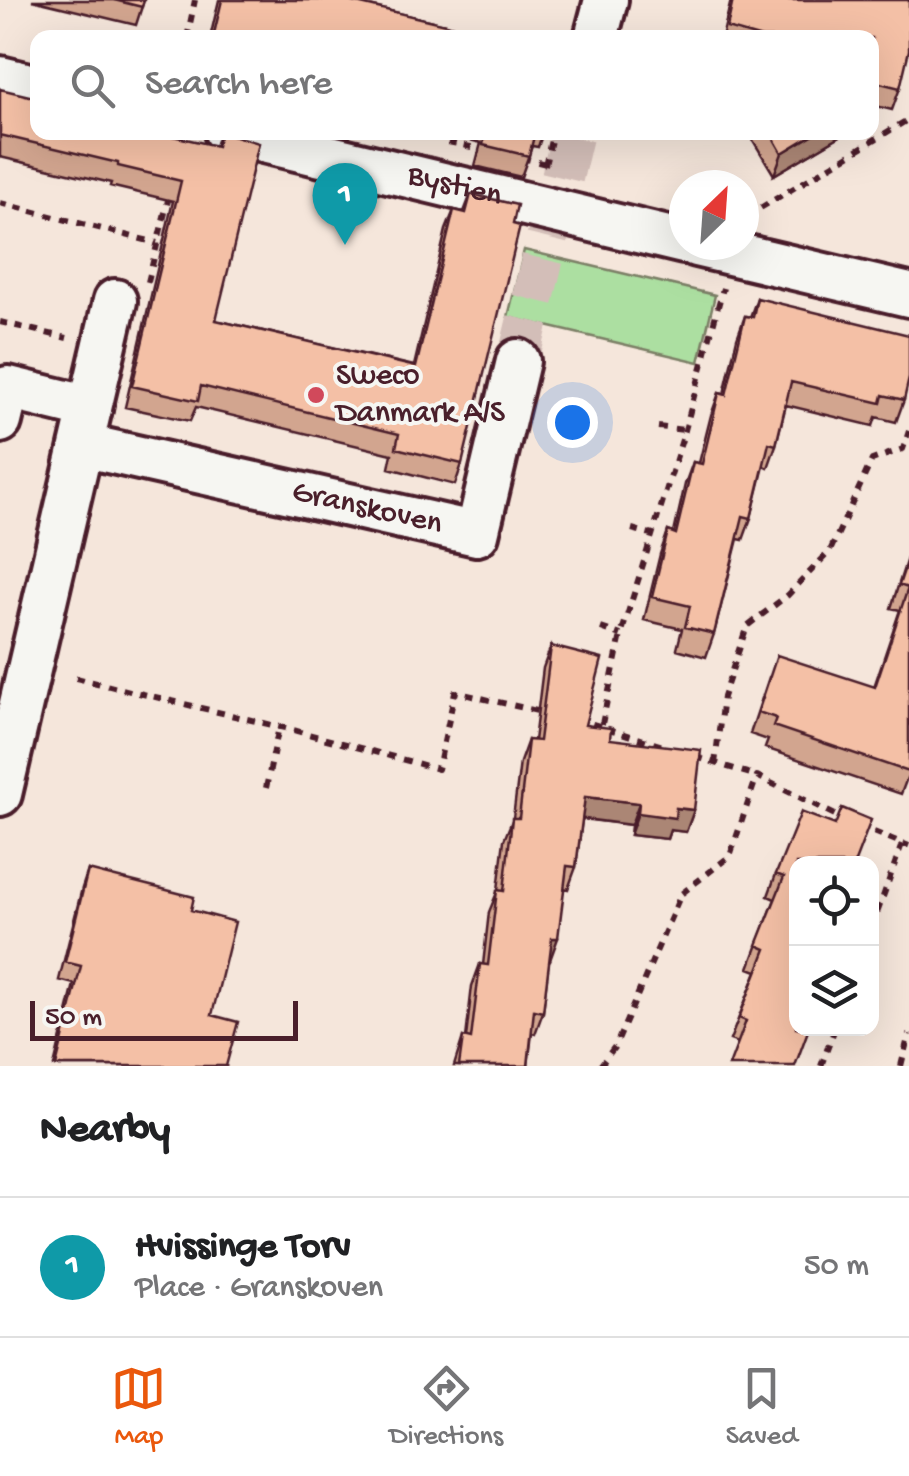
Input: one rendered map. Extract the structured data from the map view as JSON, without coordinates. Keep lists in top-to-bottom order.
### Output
{
  "streets": {
    "street": ["Bystien", "Granskoven"]
  },
  "places": ["Sweco Danmark A/S"],
  "scale_bar": "50 m",
  "north": "top right",
  "page": {
    "search": "Search here",
    "pins": "1",
    "scale": "50 m",
    "heading": "Nearby",
    "list": [
      {
        "mark": "1",
        "name": "Hvissinge Torv",
        "note": "Place · Granskoven",
        "value": "50 m"
      }
    ],
    "nav": ["Map", "Directions", "Saved"]
  }
}
